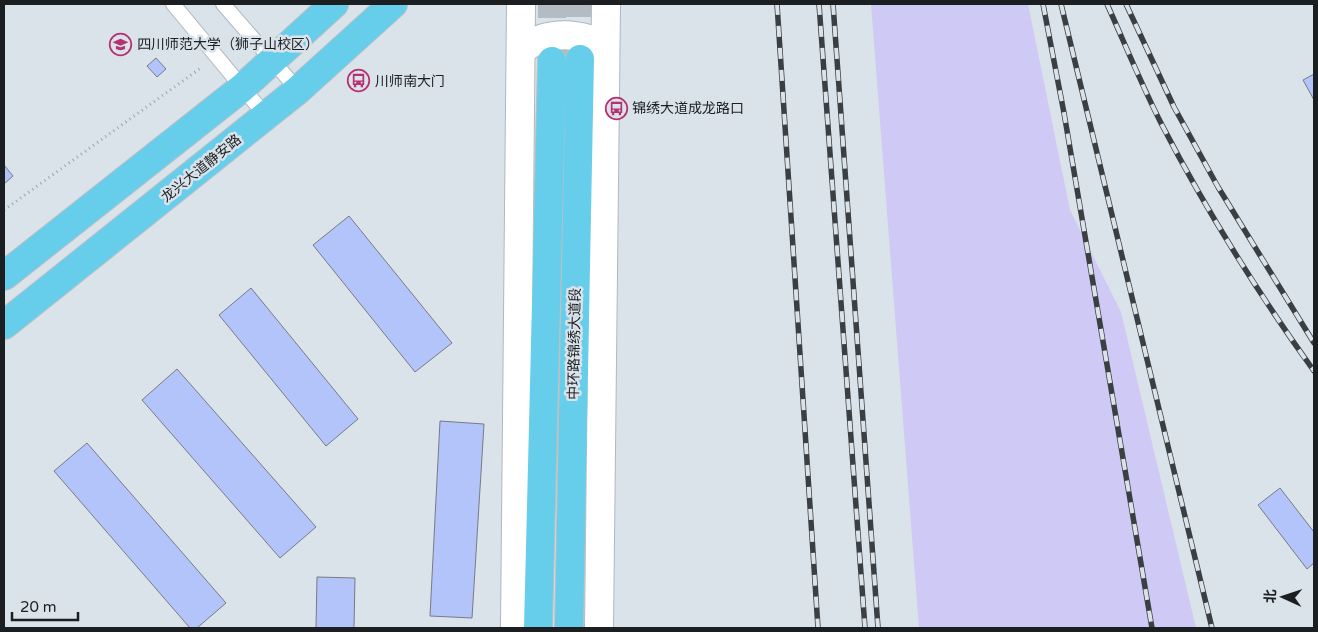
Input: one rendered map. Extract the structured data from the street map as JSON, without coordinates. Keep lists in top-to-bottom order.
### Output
{
  "streets": {
    "main road": ["龙兴大道静安路", "中环路锦绣大道段"]
  },
  "places": {
    "school or university": ["四川师范大学（狮子山校区）"],
    "bus stop": ["川师南大门", "锦绣大道成龙路口"]
  },
  "scale_bar": "20 m",
  "north": "left"
}
